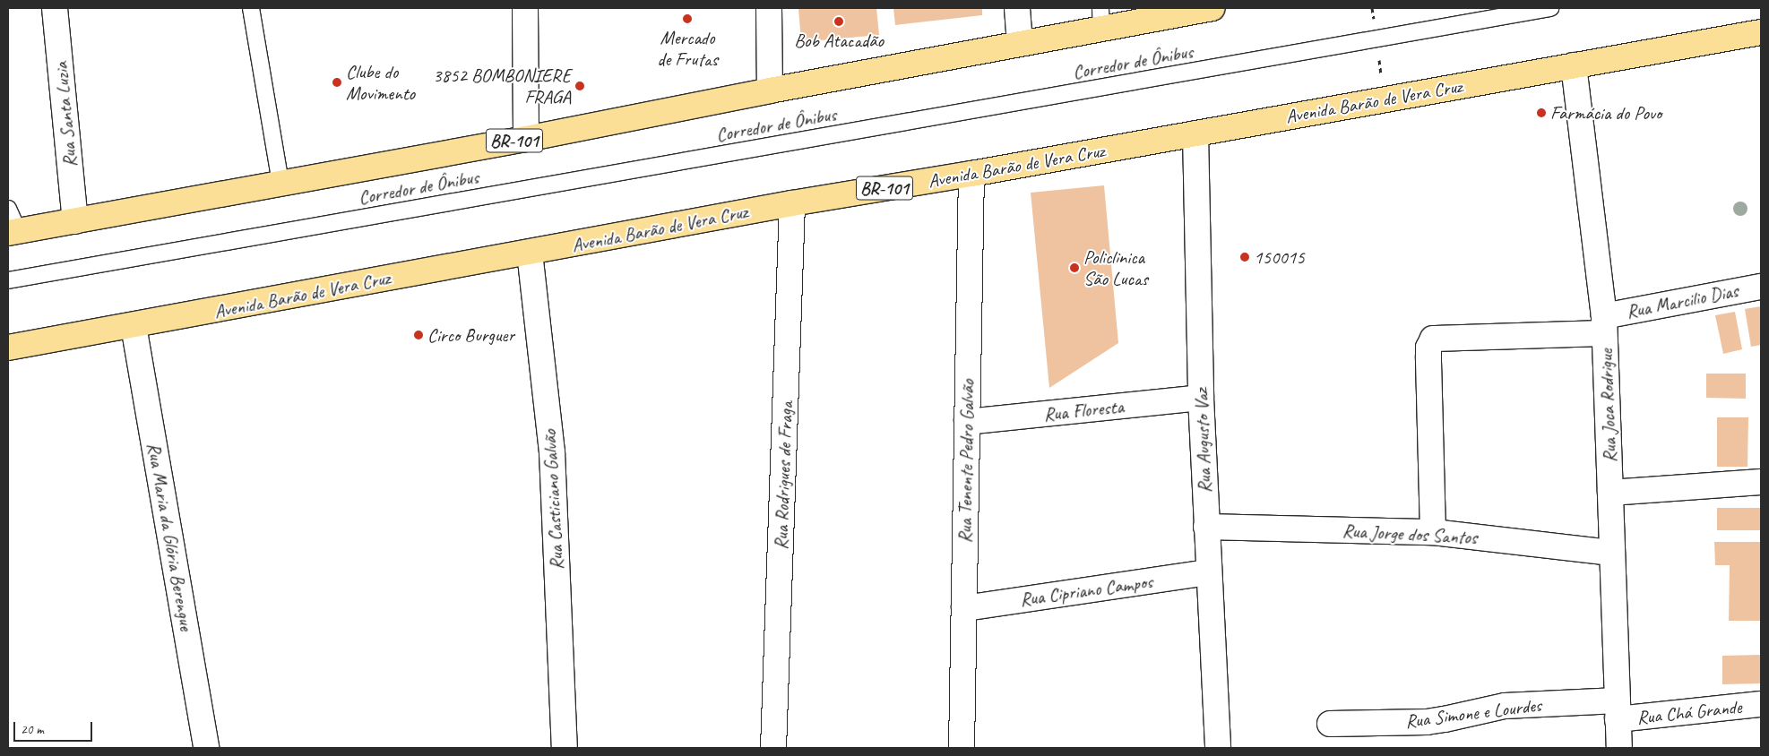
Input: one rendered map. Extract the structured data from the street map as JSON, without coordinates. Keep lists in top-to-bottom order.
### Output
{
  "streets": {
    "highway": ["Avenida Barão de Vera Cruz", "BR-101"],
    "street": [
      "Rua Santa Luzia",
      "Rua Marcilio Dias",
      "Rua Joca Rodrigue",
      "Rua Floresta",
      "Rua Augusto Vaz",
      "Rua Tenente Pedro Galvão",
      "Rua Rodrigues de Fraga",
      "Rua Casticiano Galvão",
      "Rua Jorge dos Santos",
      "Rua Maria da Glória Berengue",
      "Rua Cipriano Campos",
      "Rua Chá Grande",
      "Rua Simone e Lourdes"
    ],
    "lane": ["Corredor de Ônibus"]
  },
  "crossings": [
    ["Avenida Barão de Vera Cruz", "Rua Joca Rodrigue"],
    ["Avenida Barão de Vera Cruz", "Rua Augusto Vaz"],
    ["Avenida Barão de Vera Cruz", "Rua Tenente Pedro Galvão"],
    ["Avenida Barão de Vera Cruz", "Rua Rodrigues de Fraga"],
    ["Avenida Barão de Vera Cruz", "Rua Casticiano Galvão"],
    ["Avenida Barão de Vera Cruz", "Rua Maria da Glória Berengue"],
    ["Rua Santa Luzia", "BR-101"],
    ["Rua Marcilio Dias", "Rua Joca Rodrigue"],
    ["Rua Marcilio Dias", "Rua Jorge dos Santos"],
    ["Rua Joca Rodrigue", "Rua Jorge dos Santos"],
    ["Rua Joca Rodrigue", "Rua Chá Grande"],
    ["Rua Joca Rodrigue", "Rua Simone e Lourdes"],
    ["Rua Floresta", "Rua Augusto Vaz"],
    ["Rua Floresta", "Rua Tenente Pedro Galvão"],
    ["Rua Augusto Vaz", "Rua Jorge dos Santos"],
    ["Rua Augusto Vaz", "Rua Cipriano Campos"],
    ["Rua Tenente Pedro Galvão", "Rua Cipriano Campos"],
    ["Rua Chá Grande", "Rua Simone e Lourdes"]
  ],
  "places": [
    "Mercado de Frutas",
    "Bob Atacadão",
    "Clube do Movimento",
    "3852 BOMBONIERE FRAGA",
    "Farmácia do Povo",
    "150015",
    "Policlinica São Lucas",
    "Circo Burguer"
  ],
  "scale_bar": "20 m"
}
